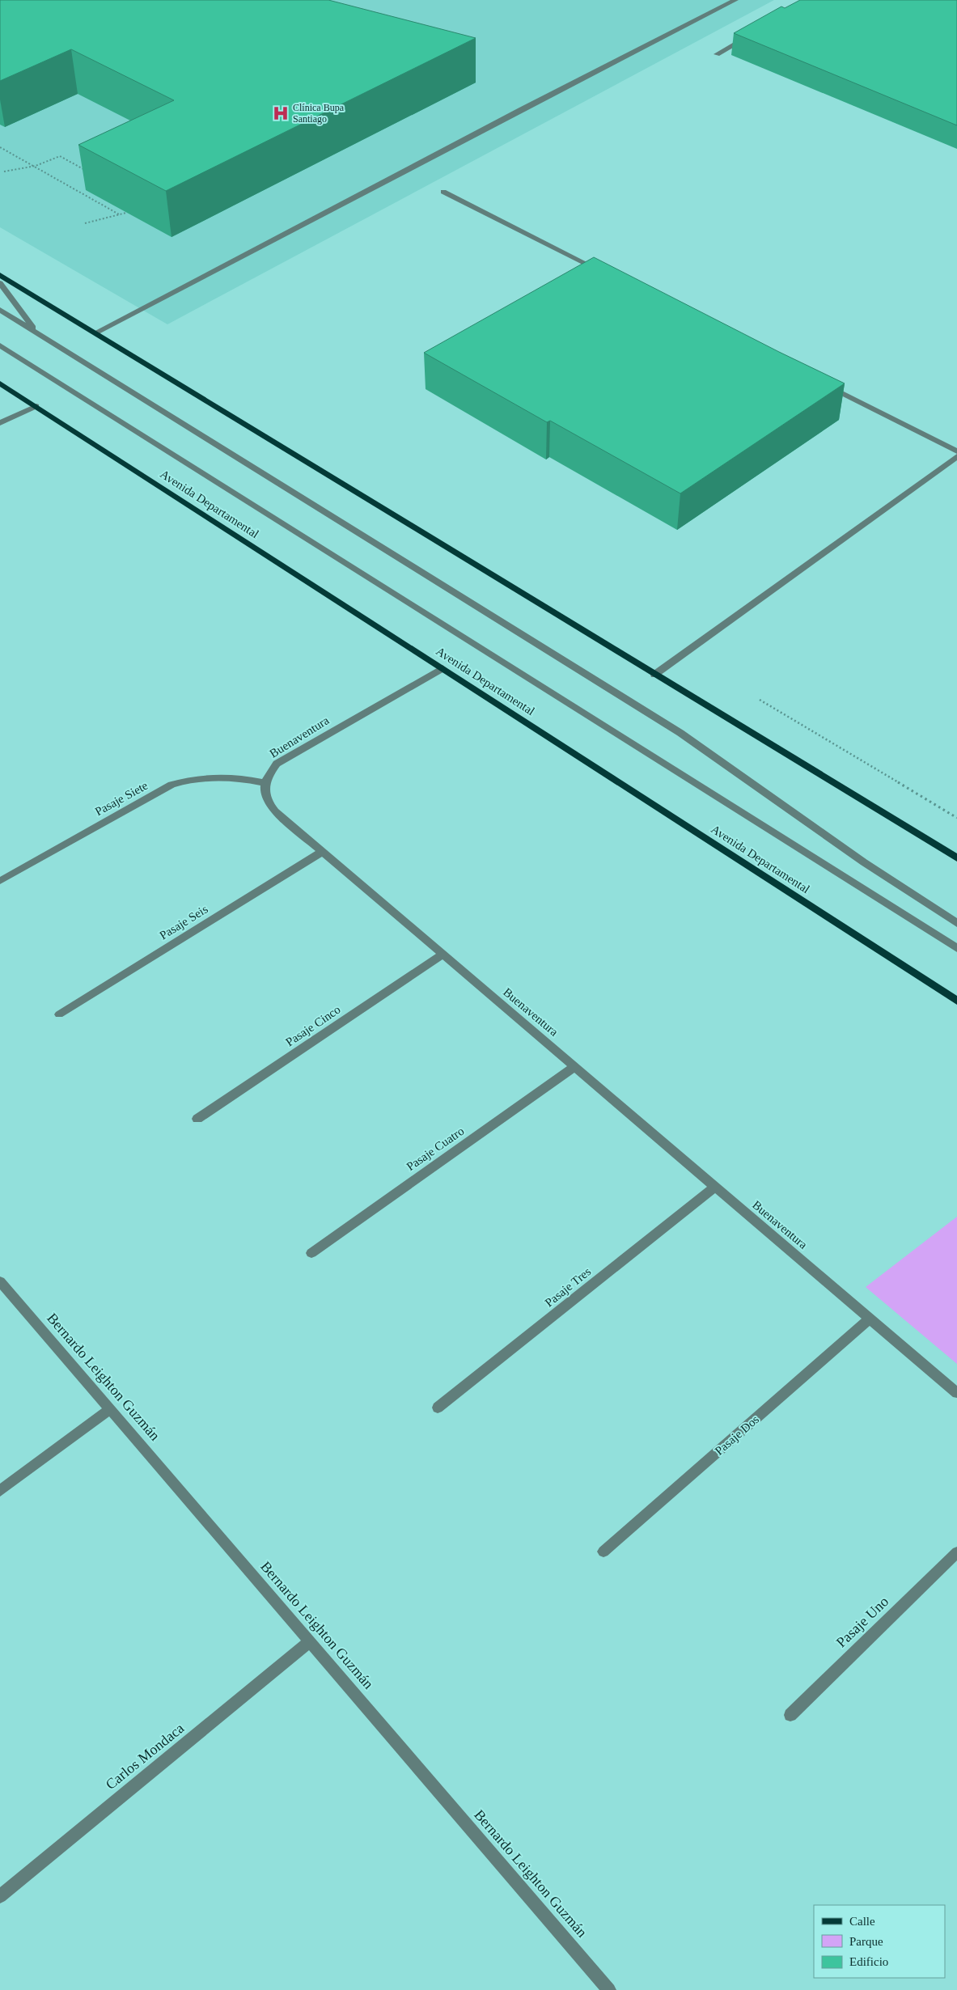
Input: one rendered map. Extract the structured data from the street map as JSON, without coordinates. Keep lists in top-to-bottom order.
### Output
{
  "streets": {
    "main road": ["Avenida Departamental"],
    "street": [
      "Buenaventura",
      "Pasaje Siete",
      "Pasaje Seis",
      "Pasaje Cinco",
      "Pasaje Cuatro",
      "Pasaje Tres",
      "Bernardo Leighton Guzmán",
      "Pasaje Dos",
      "Pasaje Uno",
      "Carlos Mondaca"
    ]
  },
  "crossings": [
    ["Avenida Departamental", "Buenaventura"],
    ["Buenaventura", "Pasaje Siete"],
    ["Buenaventura", "Pasaje Seis"],
    ["Buenaventura", "Pasaje Cinco"],
    ["Buenaventura", "Pasaje Cuatro"],
    ["Buenaventura", "Pasaje Tres"],
    ["Buenaventura", "Pasaje Dos"],
    ["Bernardo Leighton Guzmán", "Carlos Mondaca"]
  ],
  "places": {
    "hospital": ["Clínica Bupa Santiago"]
  },
  "legend": ["Calle", "Parque", "Edificio"]
}
